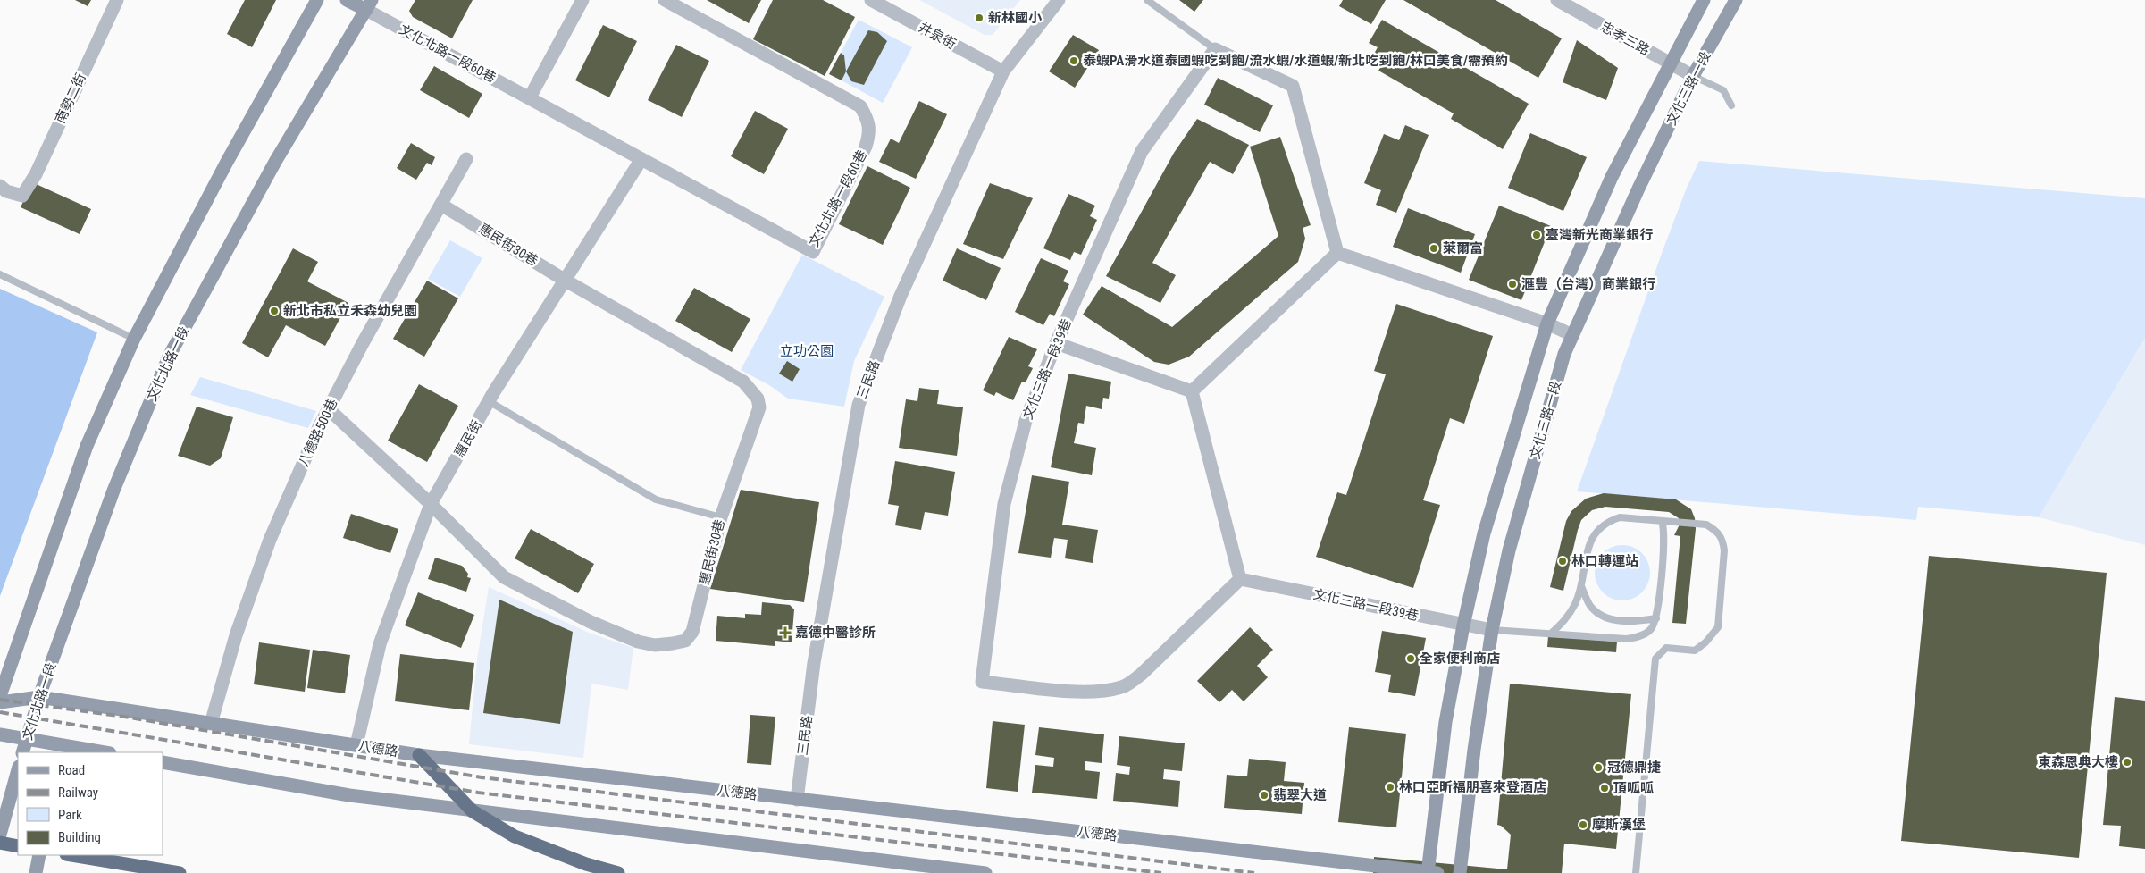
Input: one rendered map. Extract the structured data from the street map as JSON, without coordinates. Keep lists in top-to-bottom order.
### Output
{
  "streets": {
    "street": [
      "井泉街",
      "忠孝三路",
      "文化北路一段60巷",
      "文化三路一段",
      "南勢二街",
      "惠民街30巷",
      "文化北路一段",
      "文化三路一段39巷",
      "三民路",
      "八德路500巷",
      "惠民街",
      "八德路"
    ]
  },
  "crossings": [
    ["井泉街", "三民路"],
    ["忠孝三路", "文化三路一段"],
    ["文化北路一段60巷", "文化北路一段"],
    ["文化北路一段60巷", "惠民街"],
    ["文化三路一段", "文化三路一段39巷"],
    ["文化三路一段", "八德路"],
    ["惠民街30巷", "八德路500巷"],
    ["惠民街30巷", "惠民街"],
    ["文化北路一段", "八德路"],
    ["三民路", "八德路"],
    ["八德路500巷", "八德路"],
    ["惠民街", "八德路"]
  ],
  "parks": ["立功公園"],
  "places": {
    "other": [
      "新林國小",
      "泰蝦PA滑水道泰國蝦吃到飽/流水蝦/水道蝦/新北吃到飽/林口美食/需預約",
      "臺灣新光商業銀行",
      "萊爾富",
      "滙豐（台灣）商業銀行",
      "新北市私立禾森幼兒園",
      "林口轉運站",
      "全家便利商店",
      "東森恩典大樓",
      "冠德鼎捷",
      "林口亞昕福朋喜來登酒店",
      "頂呱呱",
      "翡翠大道",
      "摩斯漢堡"
    ],
    "health": ["嘉德中醫診所"]
  },
  "legend": [
    "Road",
    "Railway",
    "Park",
    "Building"
  ]
}
